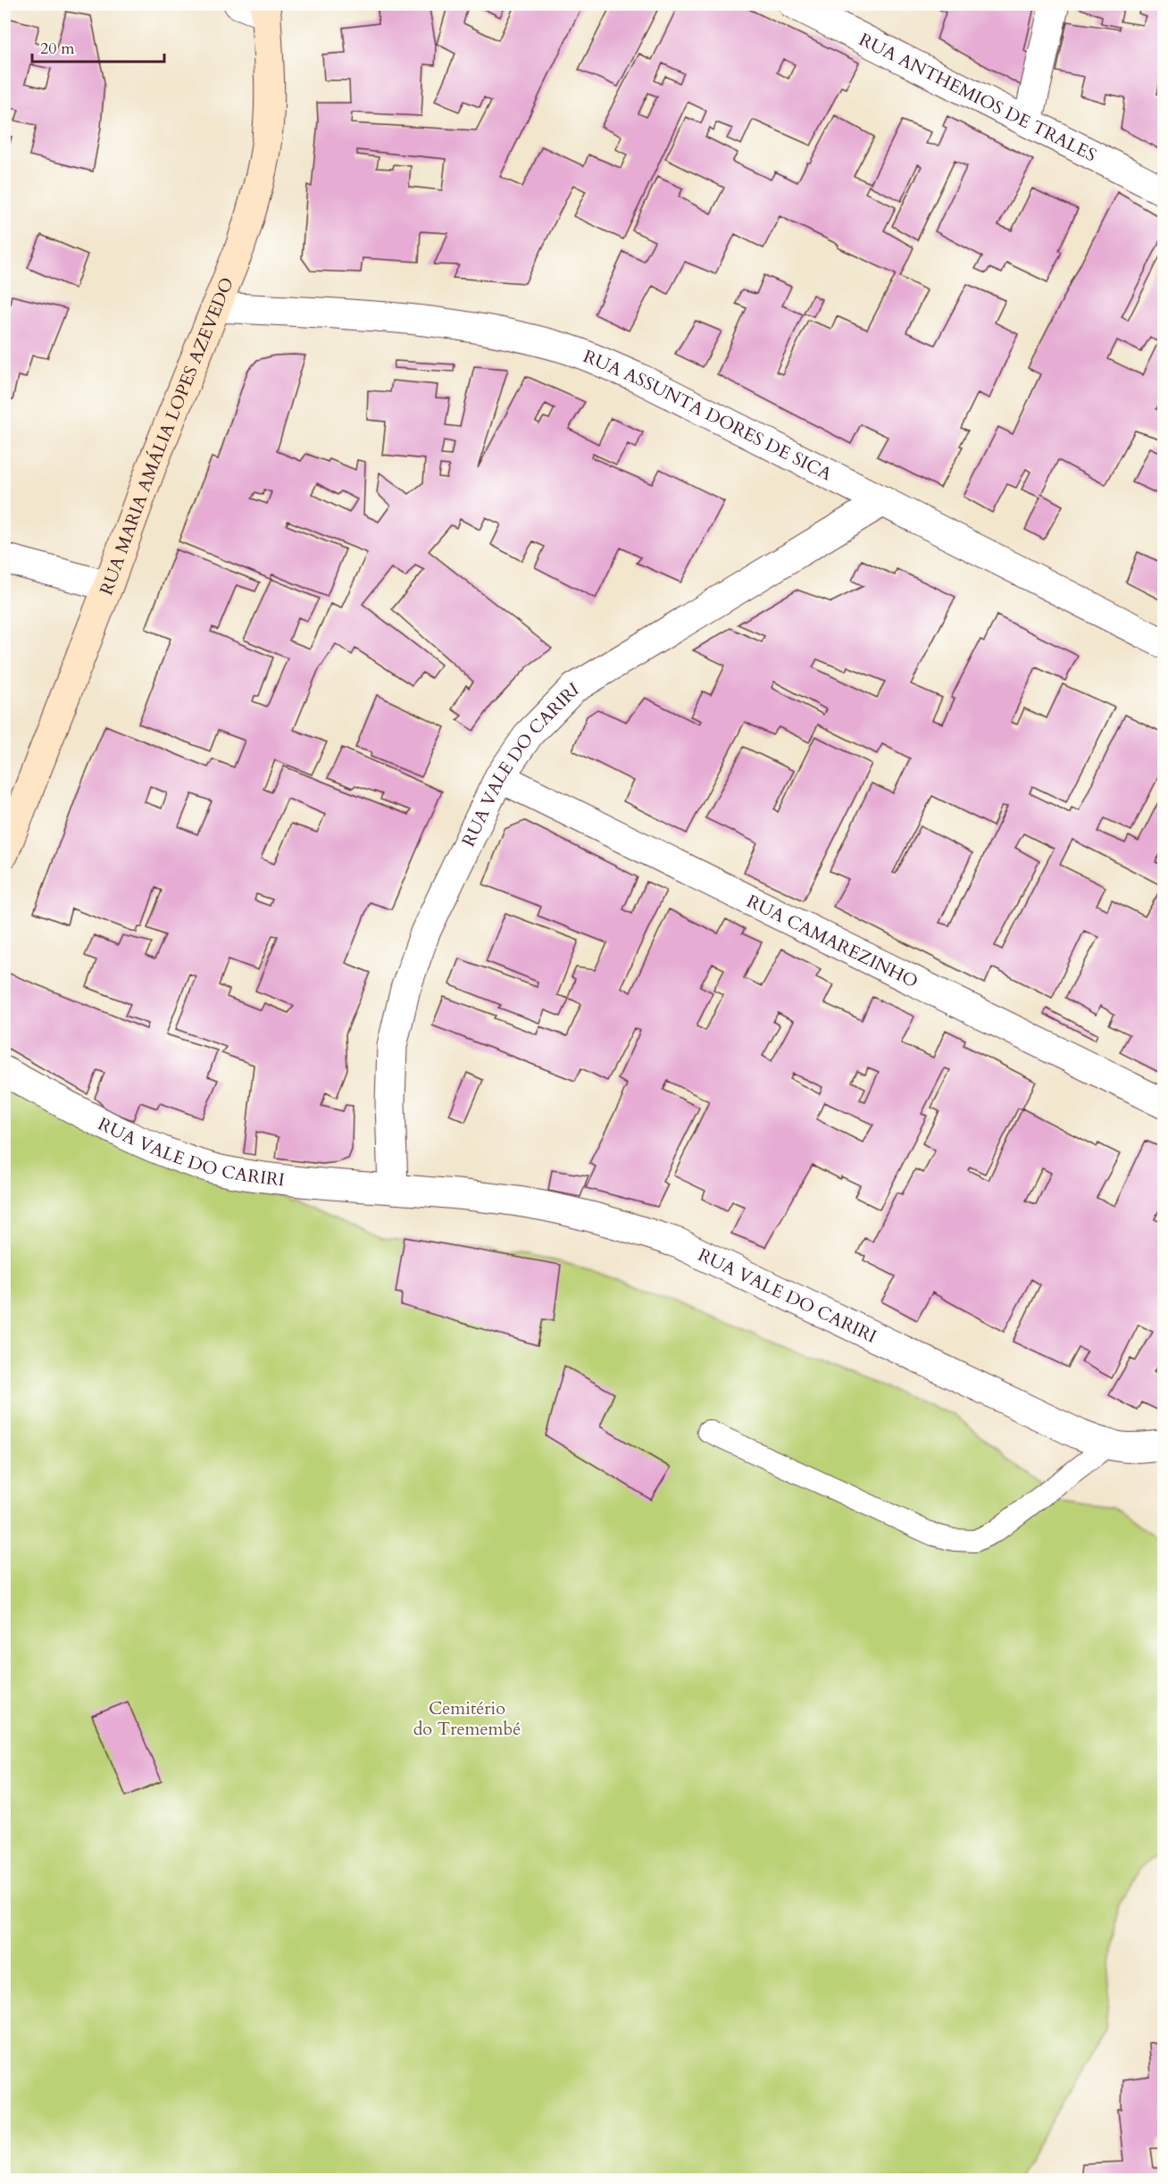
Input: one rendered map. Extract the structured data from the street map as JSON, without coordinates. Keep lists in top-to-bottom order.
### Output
{
  "streets": {
    "main road": ["RUA MARIA AMÁLIA LOPES AZEVEDO"],
    "street": [
      "RUA ANTHEMIOS DE TRALES",
      "RUA ASSUNTA DORES DE SICA",
      "RUA VALE DO CARIRI",
      "RUA CAMAREZINHO"
    ]
  },
  "crossings": [
    ["RUA ASSUNTA DORES DE SICA", "RUA MARIA AMÁLIA LOPES AZEVEDO"],
    ["RUA ASSUNTA DORES DE SICA", "RUA VALE DO CARIRI"],
    ["RUA VALE DO CARIRI", "RUA CAMAREZINHO"]
  ],
  "parks": ["Cemitério do Tremembé"],
  "scale_bar": "20 m"
}
